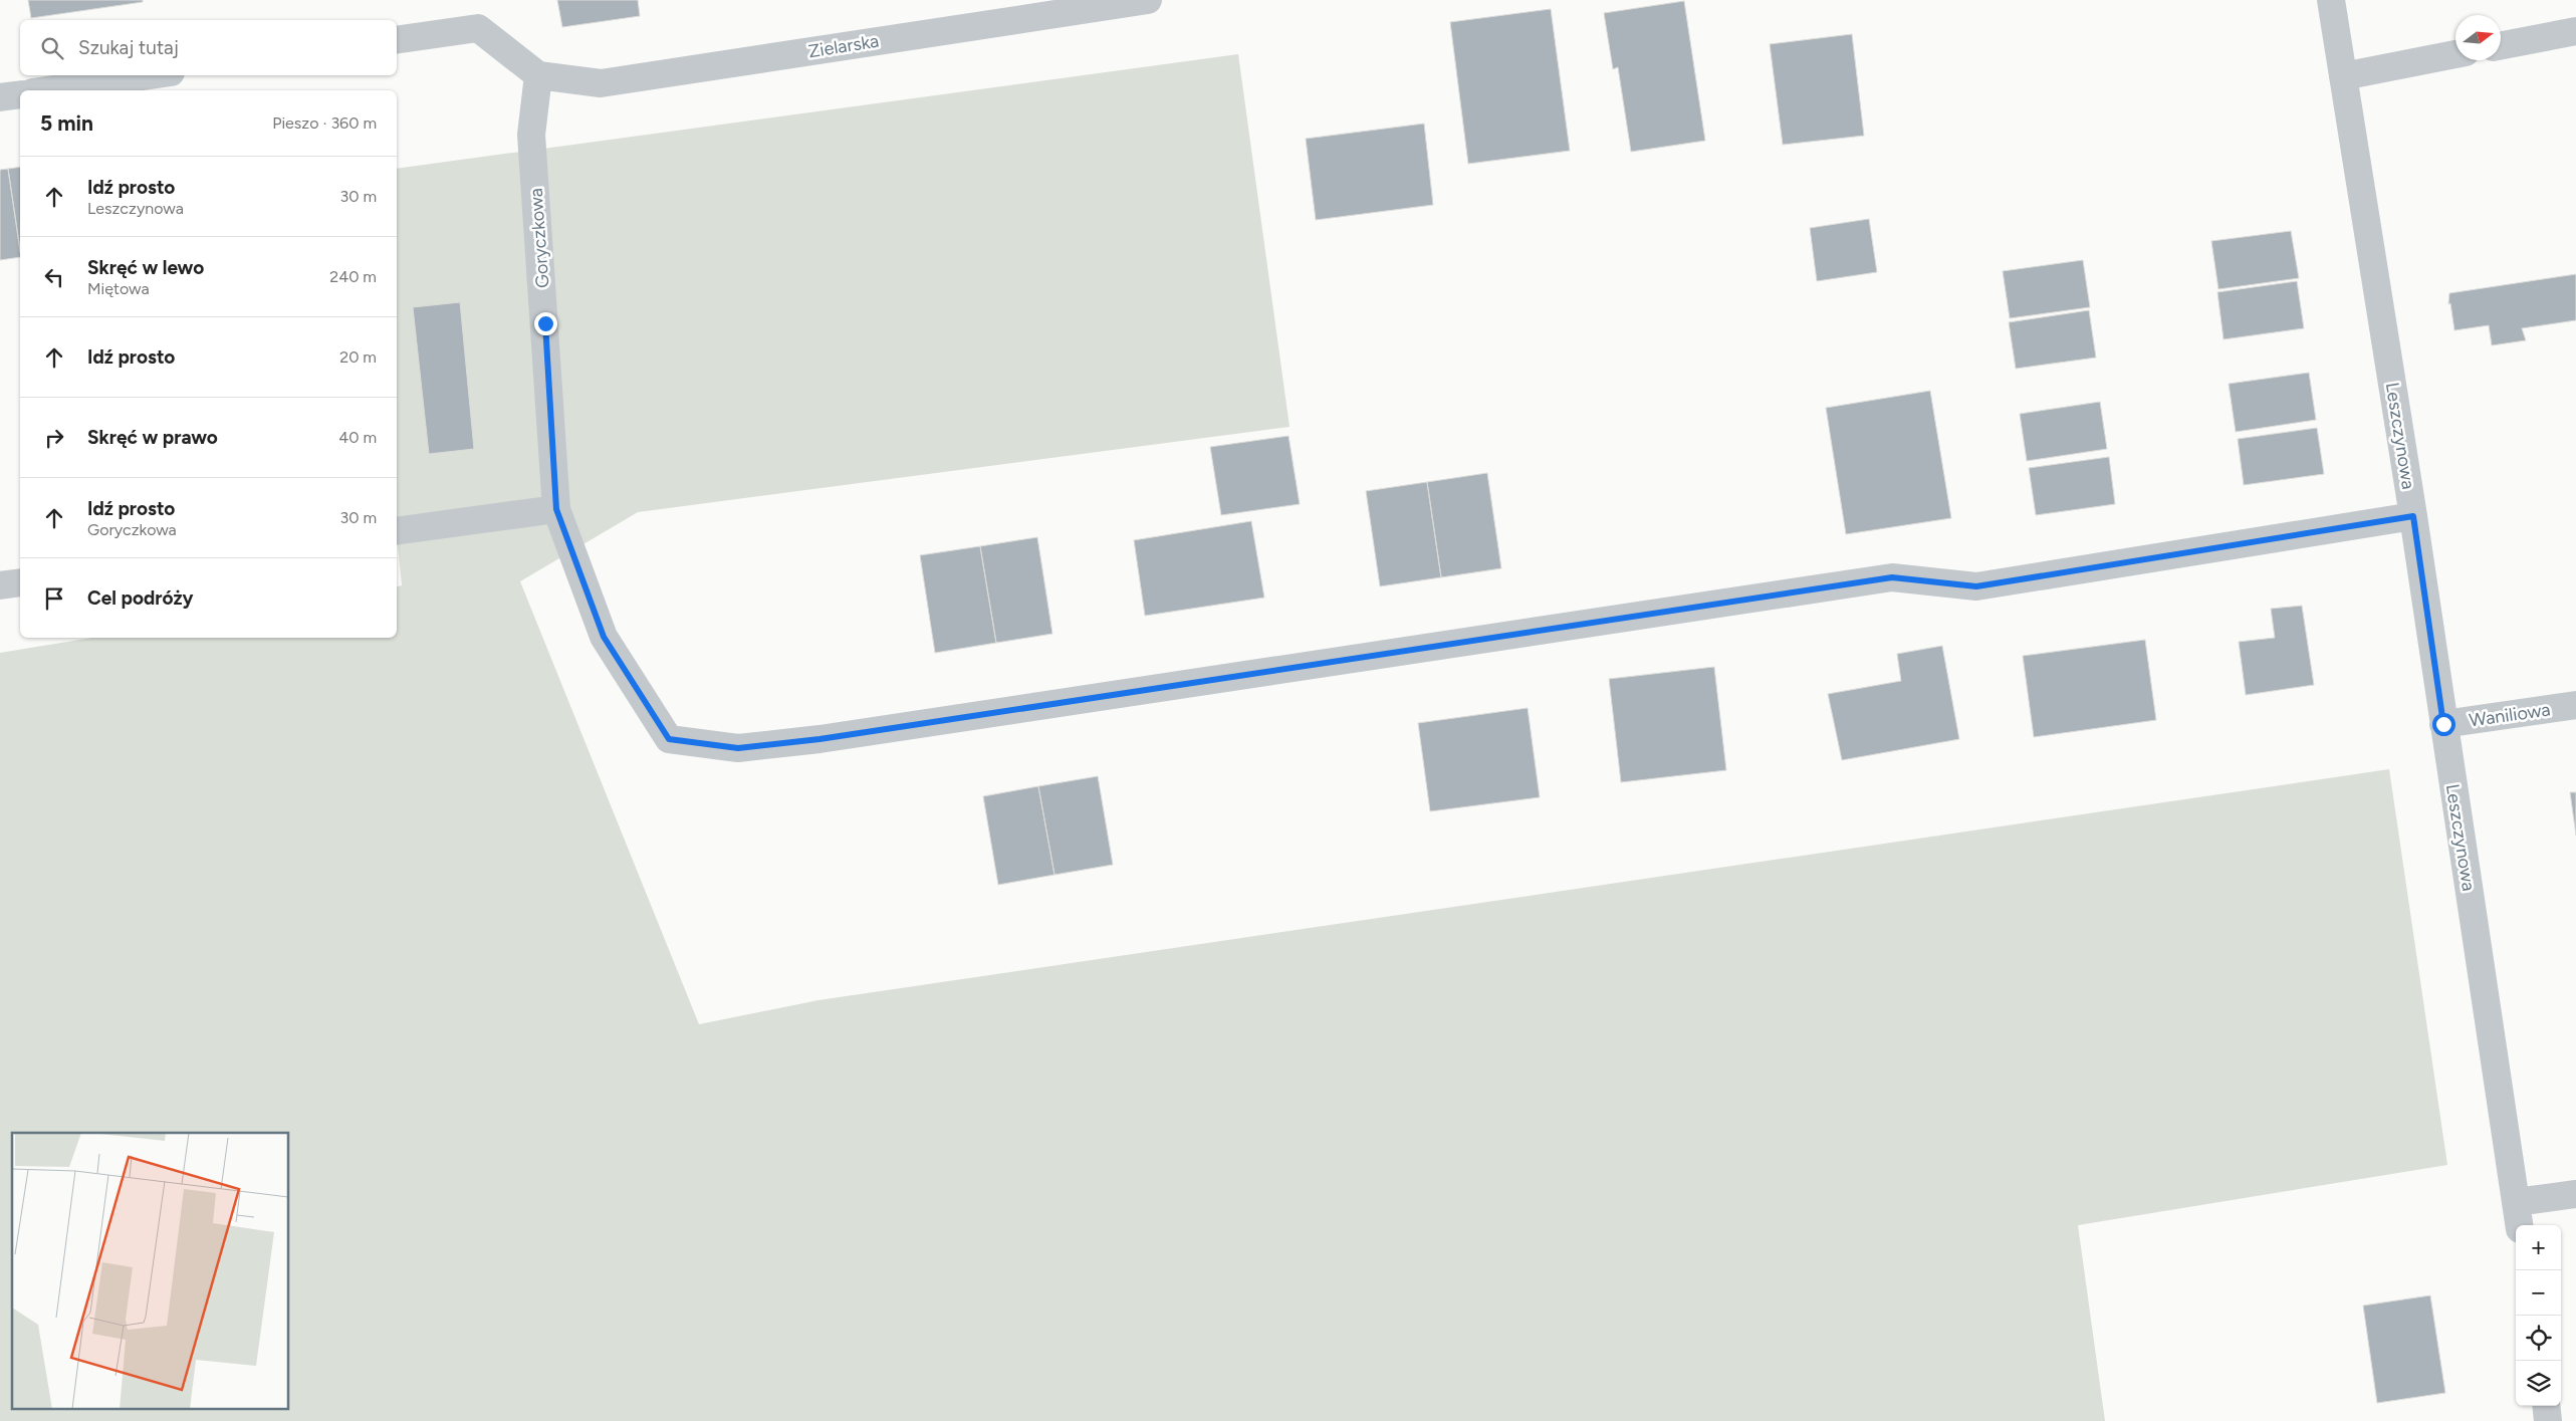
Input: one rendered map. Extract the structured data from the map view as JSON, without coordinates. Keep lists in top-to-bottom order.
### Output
{
  "streets": {
    "street": [
      "Zielarska",
      "Goryczkowa",
      "Leszczynowa",
      "Waniliowa"
    ]
  },
  "crossings": [
    ["Zielarska", "Goryczkowa"],
    ["Goryczkowa", "Leszczynowa"],
    ["Leszczynowa", "Waniliowa"]
  ],
  "north": "right",
  "page": {
    "search": "Szukaj tutaj",
    "heading": ["5 min", "Pieszo · 360 m"],
    "list": [
      ["Idź prosto", "Leszczynowa", "30 m"],
      ["Skręć w lewo", "Miętowa", "240 m"],
      ["Idź prosto", "20 m"],
      ["Skręć w prawo", "40 m"],
      ["Idź prosto", "Goryczkowa", "30 m"],
      "Cel podróży"
    ],
    "map_buttons": ["+", "−"]
  }
}
